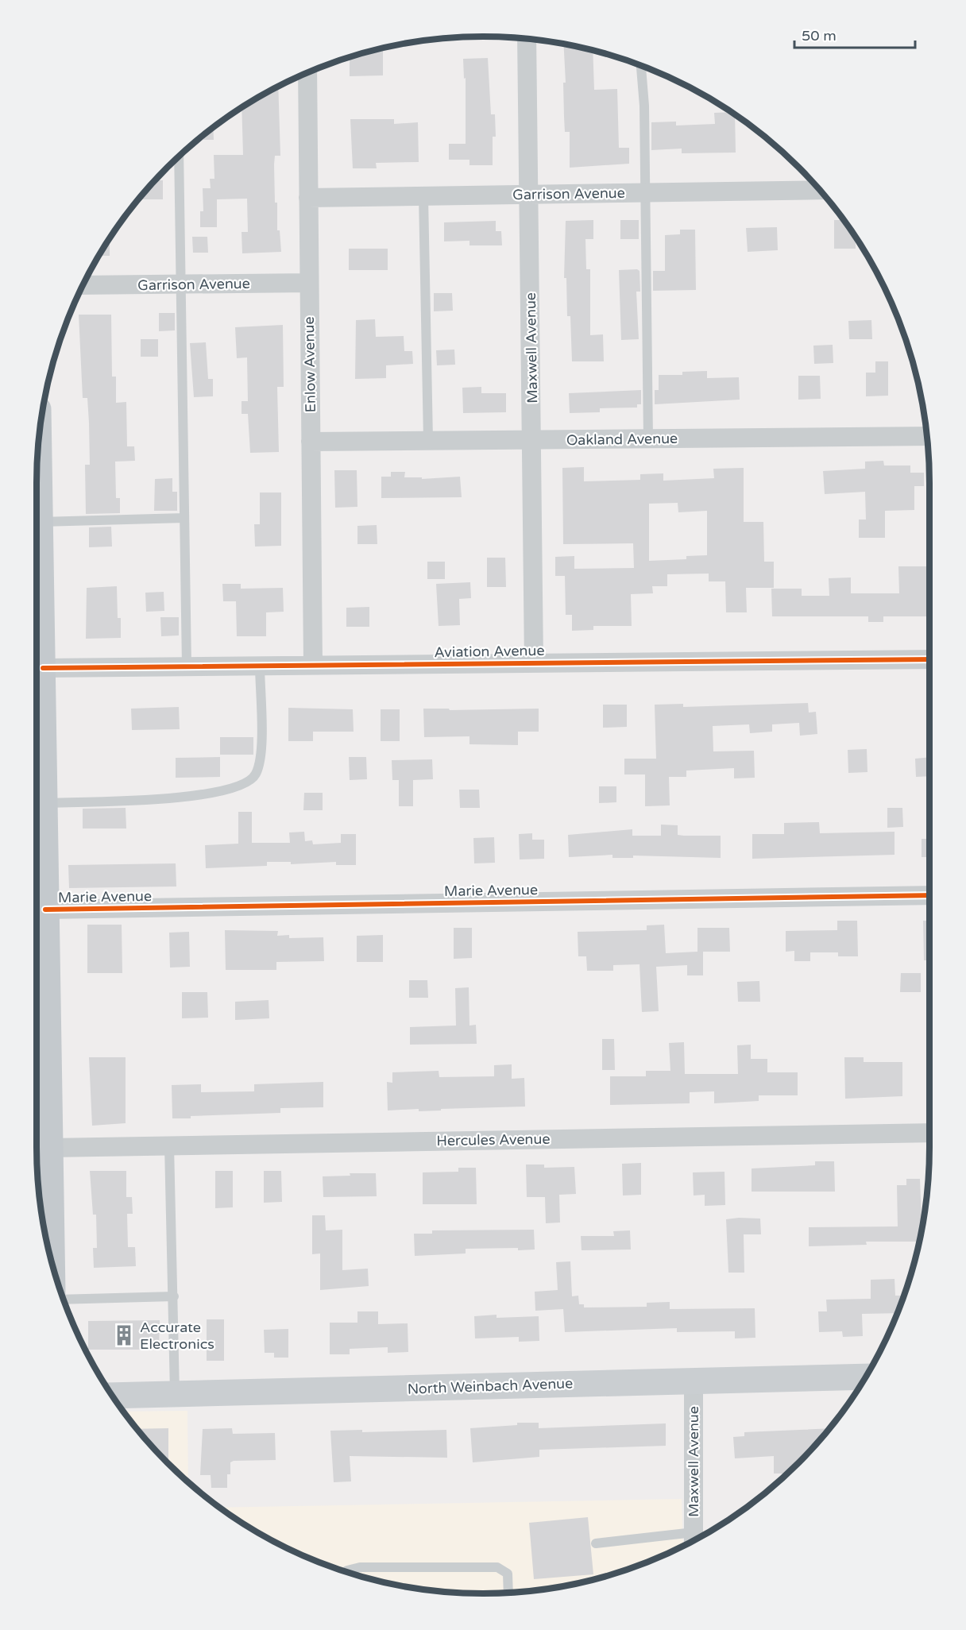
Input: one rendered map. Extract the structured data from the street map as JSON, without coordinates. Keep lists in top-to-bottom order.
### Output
{
  "streets": {
    "main road": ["North Weinbach Avenue"],
    "street": [
      "Garrison Avenue",
      "Maxwell Avenue",
      "Enlow Avenue",
      "Oakland Avenue",
      "Aviation Avenue",
      "Marie Avenue",
      "Hercules Avenue"
    ]
  },
  "crossings": [
    ["Garrison Avenue", "Maxwell Avenue"],
    ["Garrison Avenue", "Enlow Avenue"],
    ["Maxwell Avenue", "Oakland Avenue"],
    ["Maxwell Avenue", "Aviation Avenue"],
    ["Maxwell Avenue", "North Weinbach Avenue"],
    ["Enlow Avenue", "Oakland Avenue"],
    ["Enlow Avenue", "Aviation Avenue"]
  ],
  "places": {
    "building": ["Accurate Electronics"]
  },
  "scale_bar": "50 m"
}
